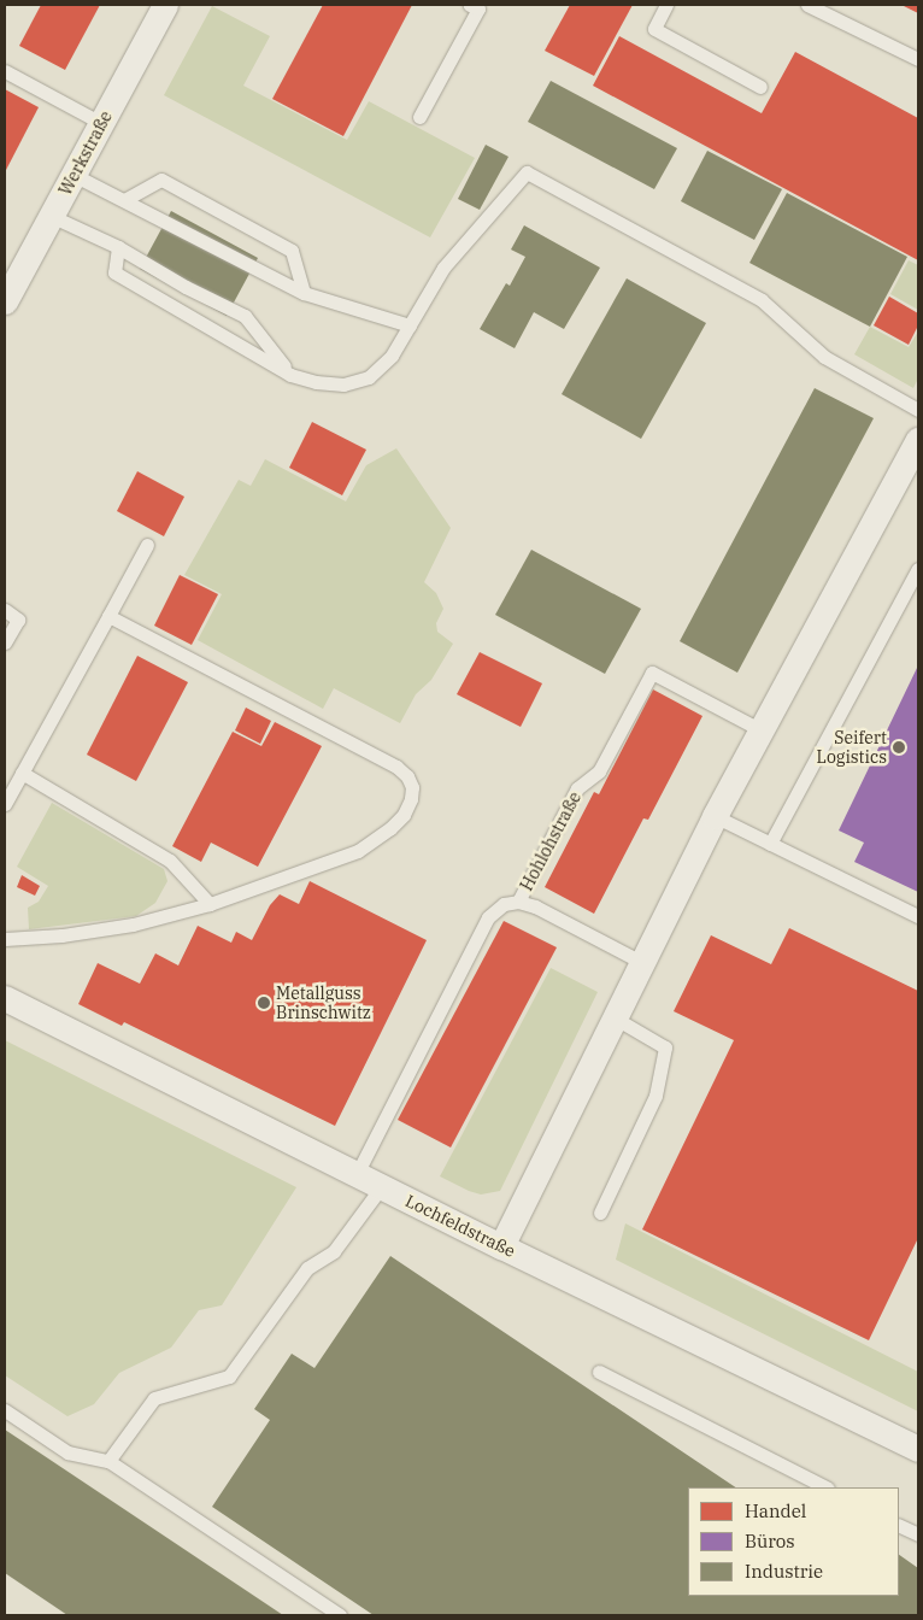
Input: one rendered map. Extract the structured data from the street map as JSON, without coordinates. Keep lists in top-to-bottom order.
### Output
{
  "streets": {
    "street": ["Werkstraße", "Lochfeldstraße"],
    "lane": ["Hohlohstraße"]
  },
  "crossings": [
    ["Hohlohstraße", "Lochfeldstraße"]
  ],
  "places": ["Seifert Logistics", "Metallguss Brinschwitz"],
  "legend": ["Handel", "Büros", "Industrie"]
}
